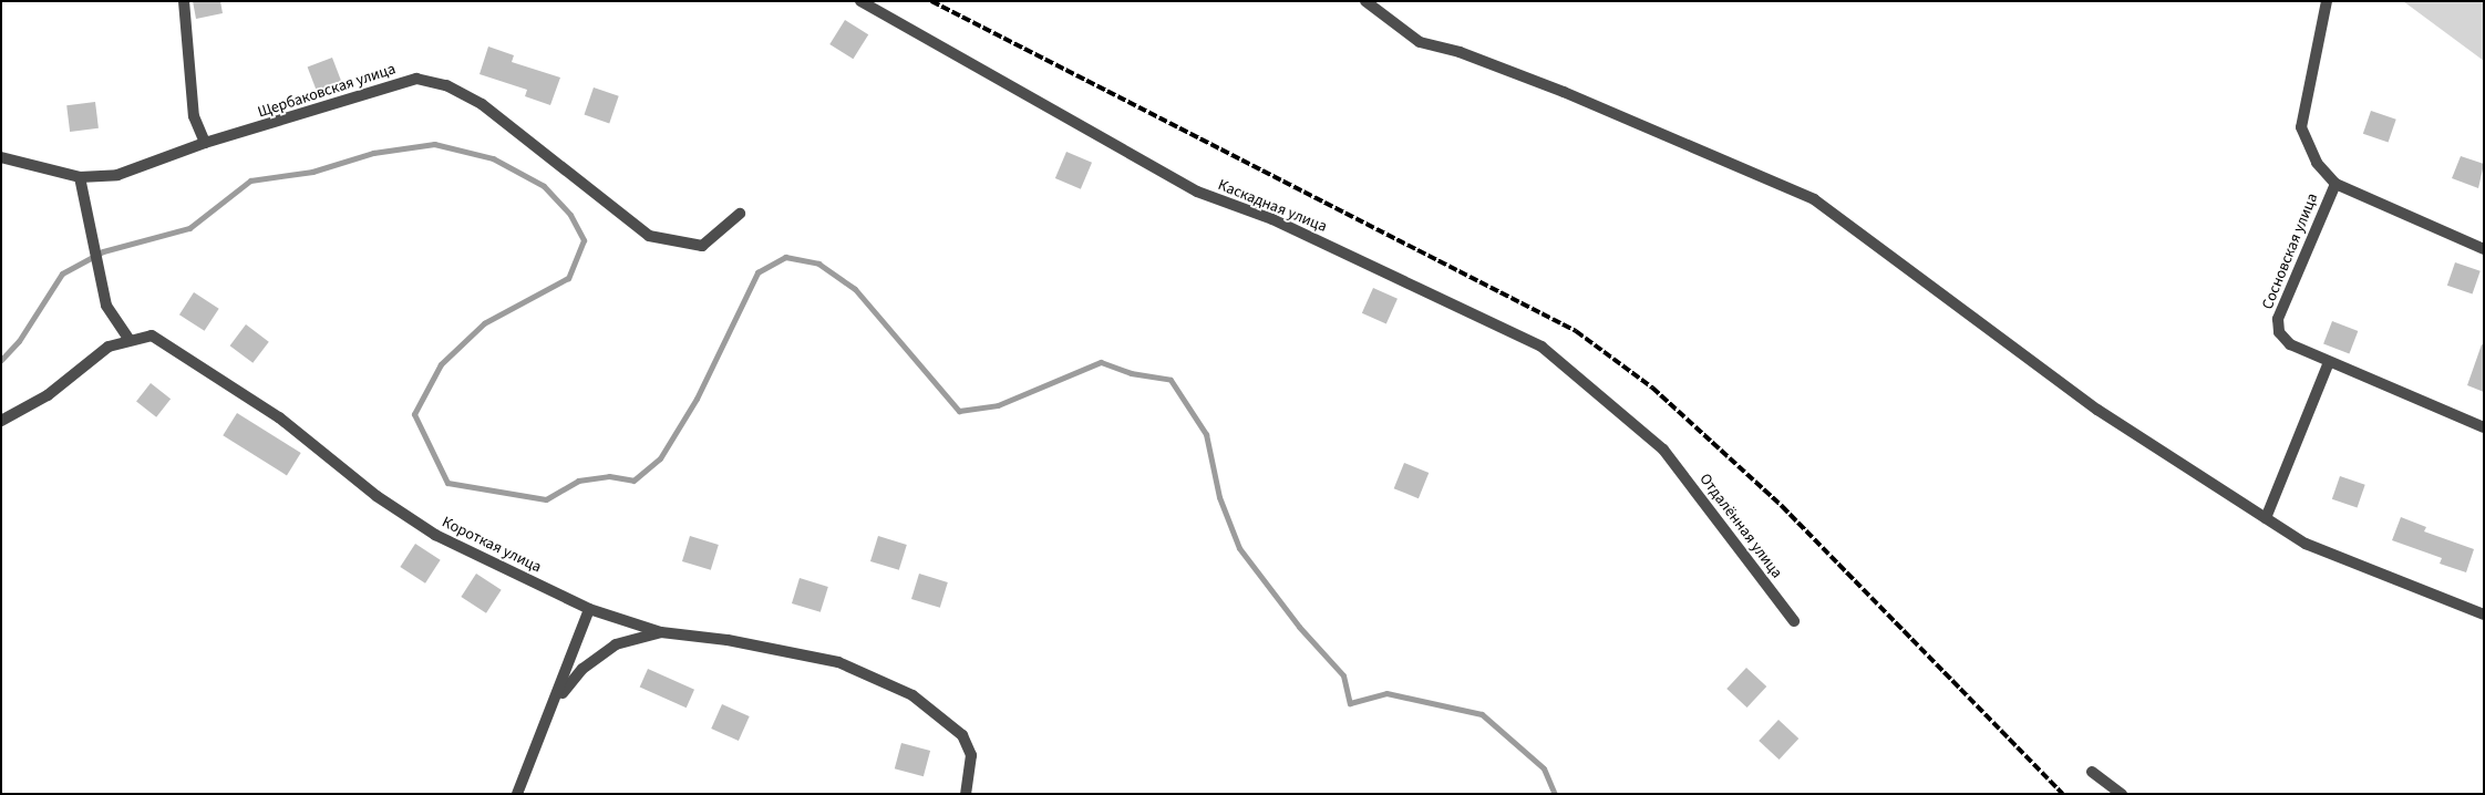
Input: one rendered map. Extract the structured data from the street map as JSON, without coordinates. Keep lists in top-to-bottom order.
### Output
{
  "streets": {
    "street": [
      "Щербаковская улица",
      "Каскадная улица",
      "Сосновская улица",
      "Отдалённая улица",
      "Короткая улица"
    ]
  },
  "crossings": [
    ["Каскадная улица", "Отдалённая улица"]
  ]
}
